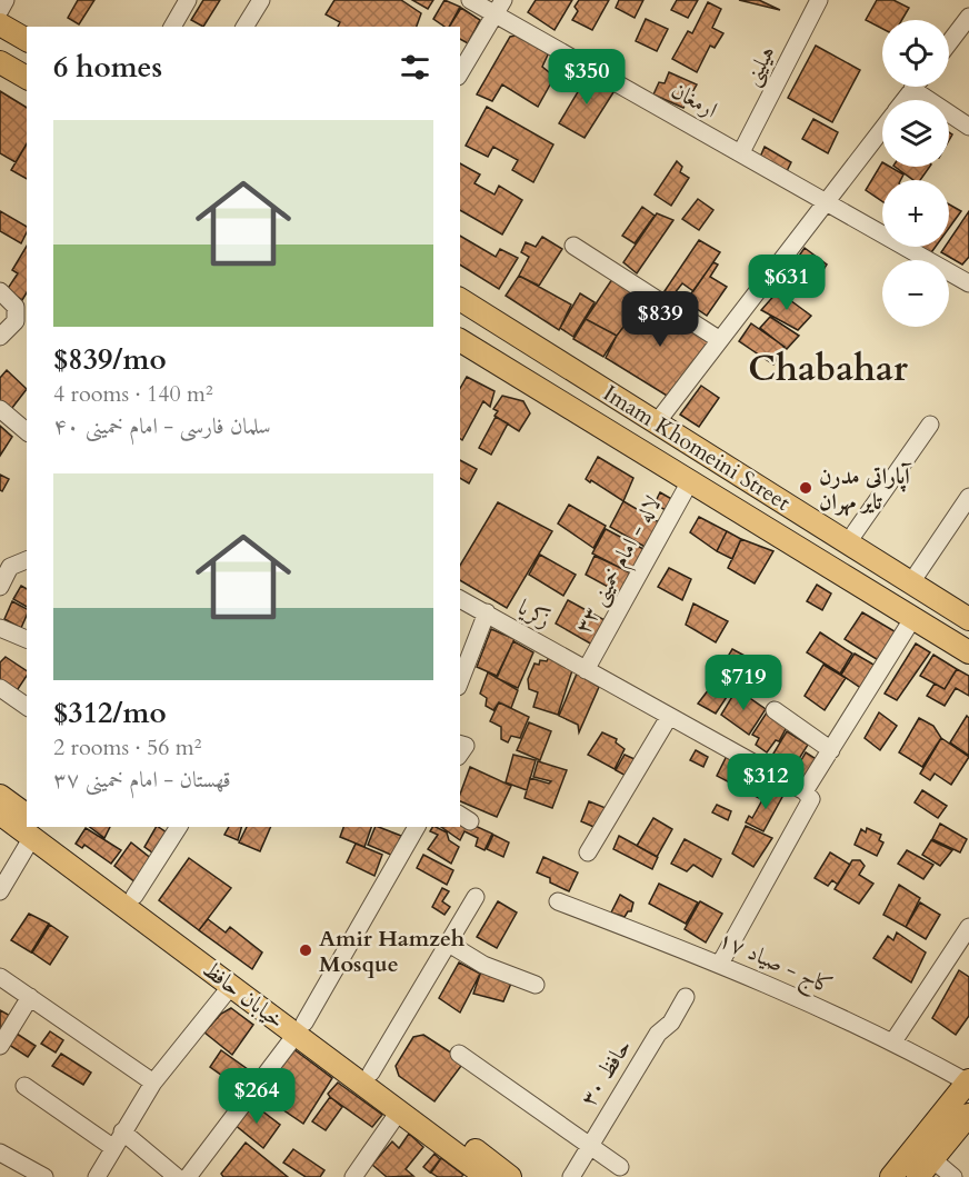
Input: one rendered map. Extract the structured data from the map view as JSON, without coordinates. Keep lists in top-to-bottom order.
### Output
{
  "streets": {
    "main road": ["Imam Khomeini Street", "خیابان حافظ"],
    "street": [
      "هیلینی",
      "ارمغان",
      "لاله - امام خمینی ۳۳",
      "زکریا",
      "کاج - صیاد ۱۷",
      "حافظ ۳۰"
    ]
  },
  "crossings": [
    ["هیلینی", "ارمغان"],
    ["Imam Khomeini Street", "لاله - امام خمینی ۳۳"],
    ["لاله - امام خمینی ۳۳", "زکریا"]
  ],
  "districts": ["Chabahar"],
  "places": ["آپاراتی مدرن تایر مهران", "Amir Hamzeh Mosque"],
  "page": {
    "map_buttons": ["+", "−"],
    "heading": "6 homes",
    "price": [
      "$350",
      "$631",
      "$839",
      "$719",
      "$312",
      "$264"
    ],
    "list": [
      {
        "name": "$839/mo",
        "note": "4 rooms · 140 m² · سلمان فارسی - امام خمینی ۴۰"
      },
      {
        "name": "$312/mo",
        "note": "2 rooms · 56 m² · قهستان - امام خمینی ۳۷"
      }
    ]
  }
}
